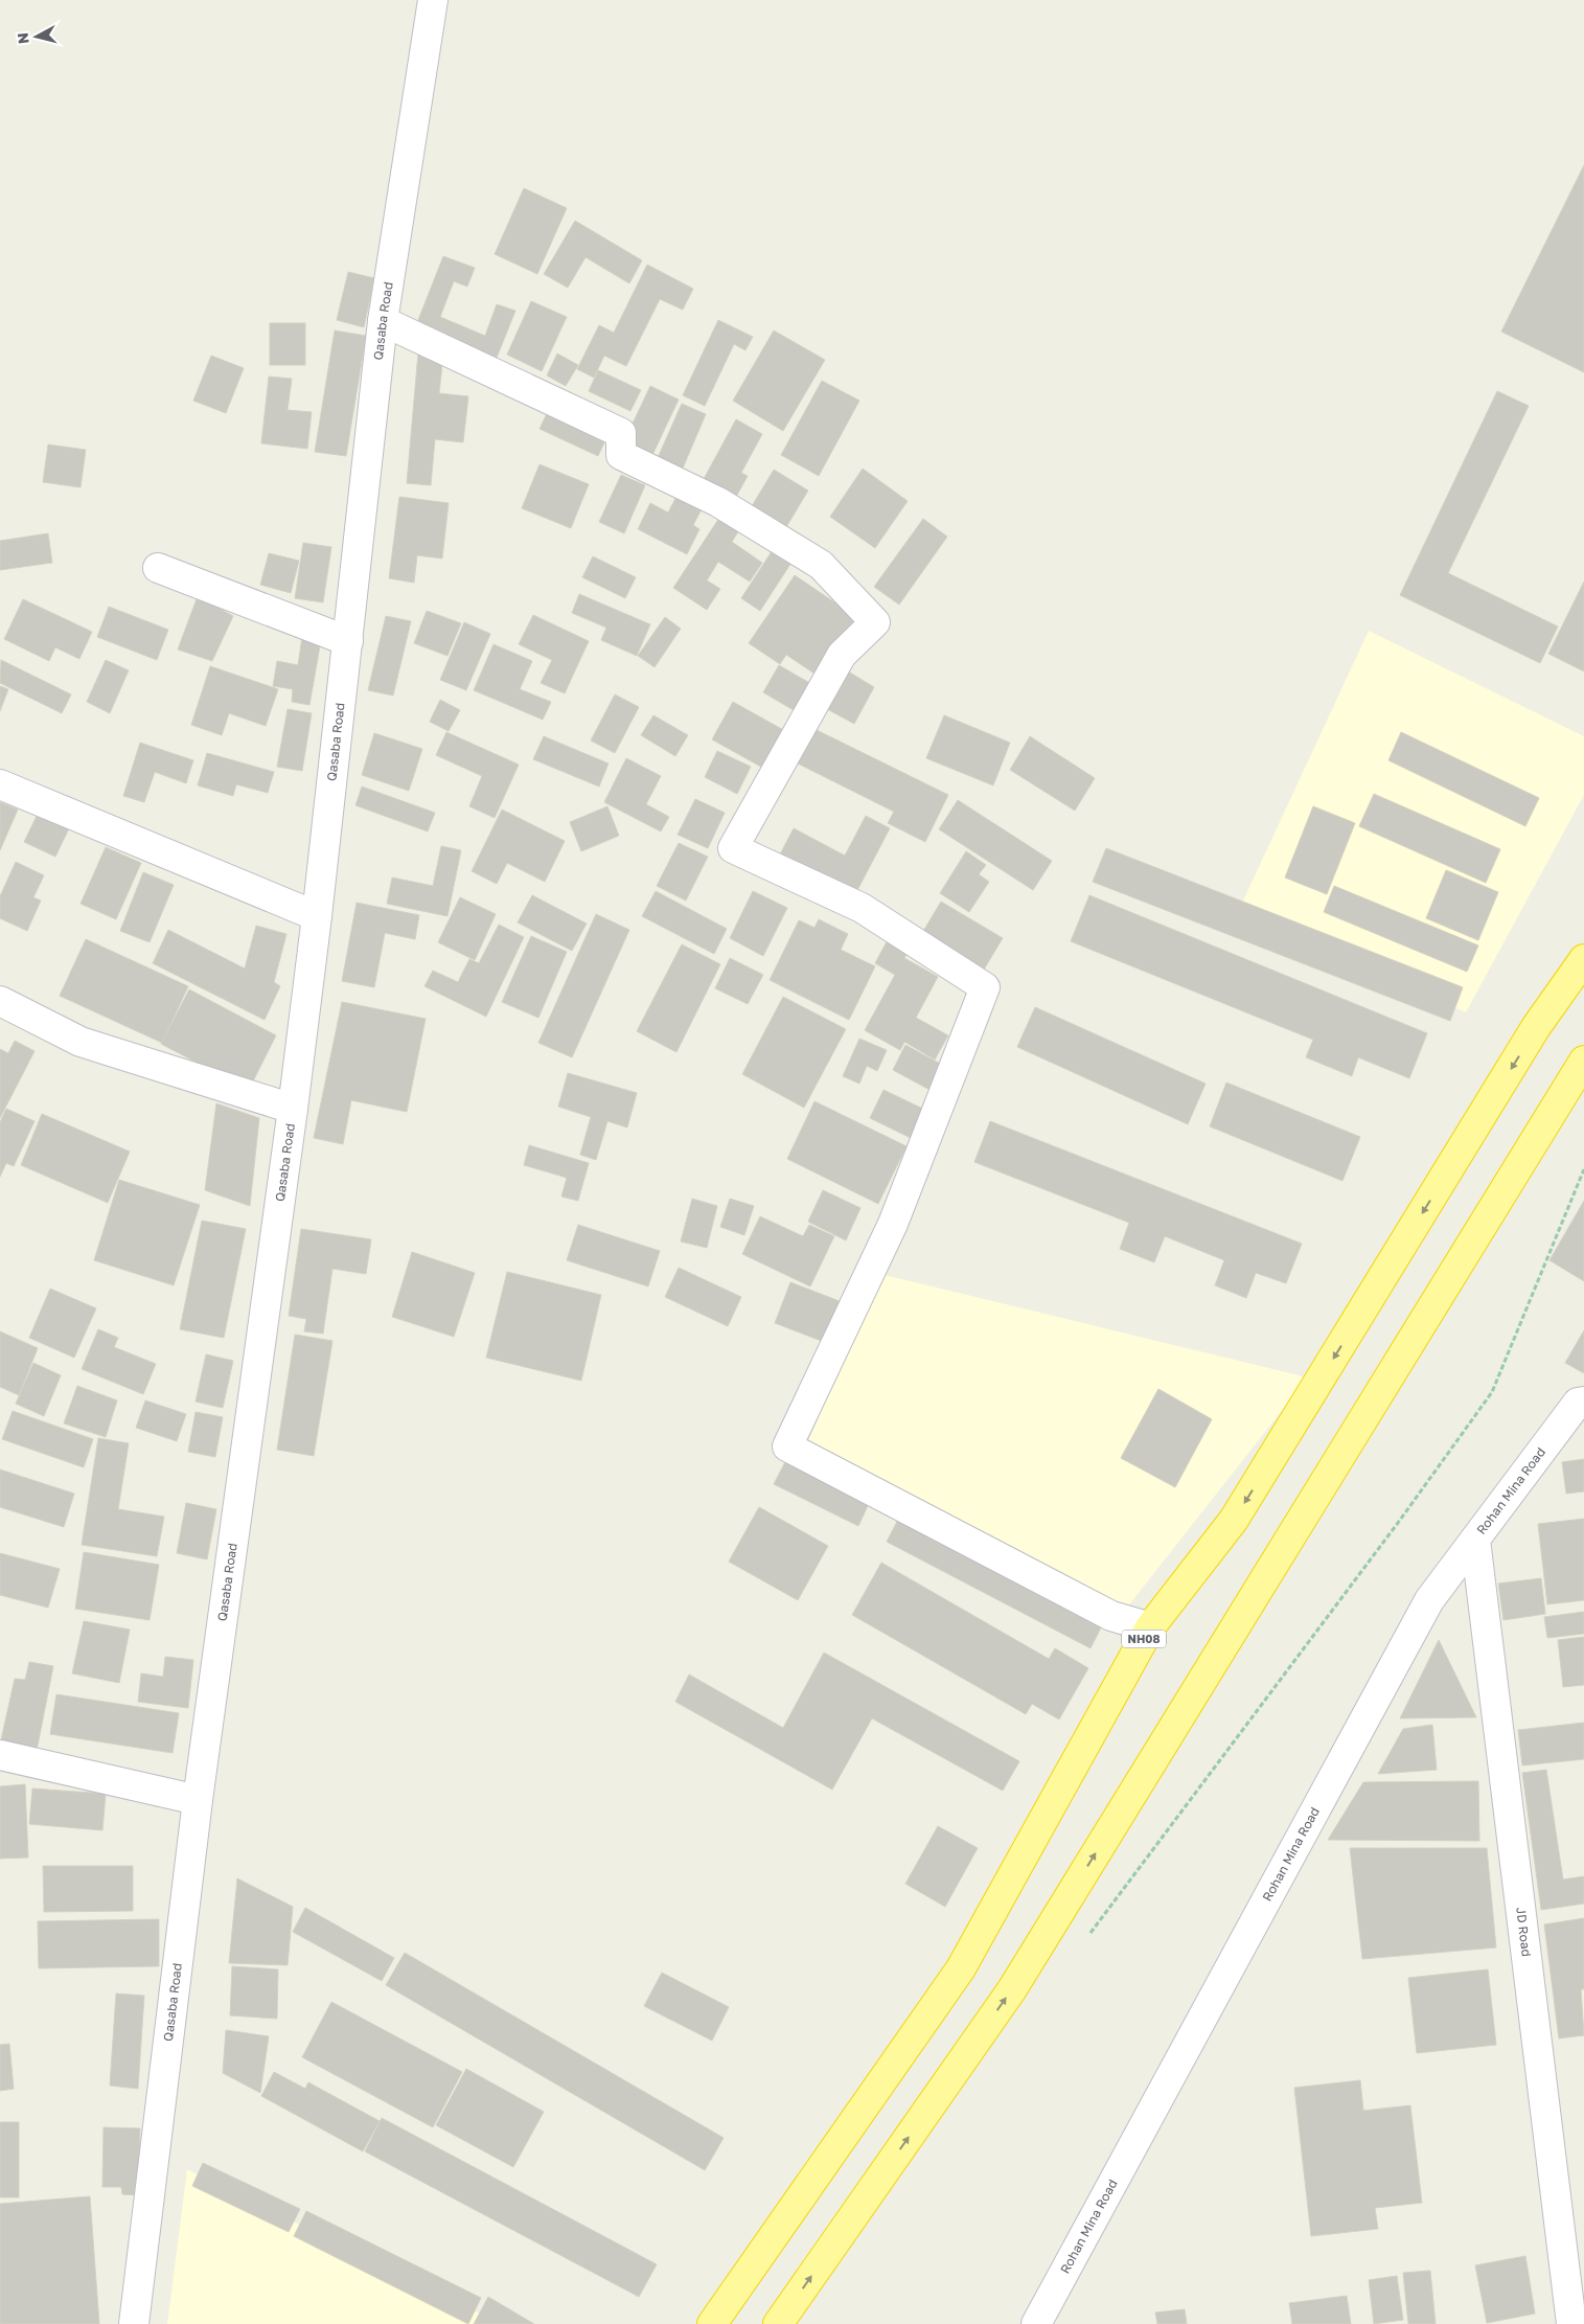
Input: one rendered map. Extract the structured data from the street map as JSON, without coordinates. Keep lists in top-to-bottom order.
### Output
{
  "streets": {
    "highway": ["NH08"],
    "street": ["Qasaba Road", "Rohan Mina Road", "JD Road"]
  },
  "crossings": [
    ["Rohan Mina Road", "JD Road"]
  ],
  "north": "left"
}
